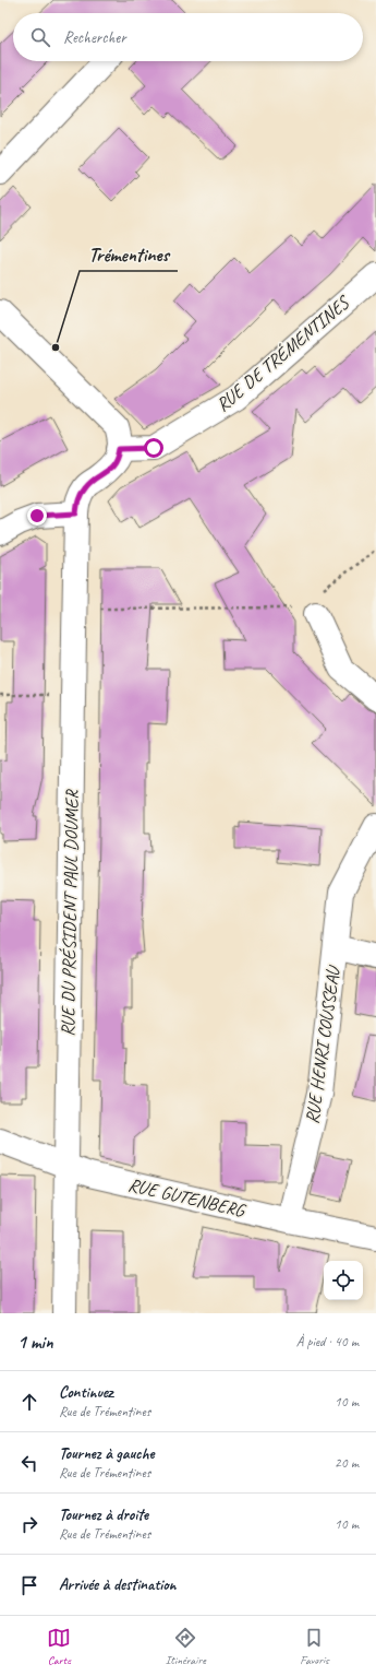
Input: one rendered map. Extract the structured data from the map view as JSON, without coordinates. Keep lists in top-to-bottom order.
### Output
{
  "streets": {
    "street": [
      "RUE DE TRÉMENTINES",
      "RUE DU PRÉSIDENT PAUL DOUMER",
      "RUE HENRI COUSSEAU",
      "RUE GUTENBERG"
    ]
  },
  "crossings": [
    ["RUE DU PRÉSIDENT PAUL DOUMER", "RUE GUTENBERG"],
    ["RUE HENRI COUSSEAU", "RUE GUTENBERG"]
  ],
  "places": ["Trémentines"],
  "page": {
    "search": "Rechercher",
    "heading": ["1 min", "À pied · 40 m"],
    "list": [
      ["Continuez", "Rue de Trémentines", "10 m"],
      ["Tournez à gauche", "Rue de Trémentines", "20 m"],
      ["Tournez à droite", "Rue de Trémentines", "10 m"],
      "Arrivée à destination"
    ],
    "nav": ["Carte", "Itinéraire", "Favoris"]
  }
}
